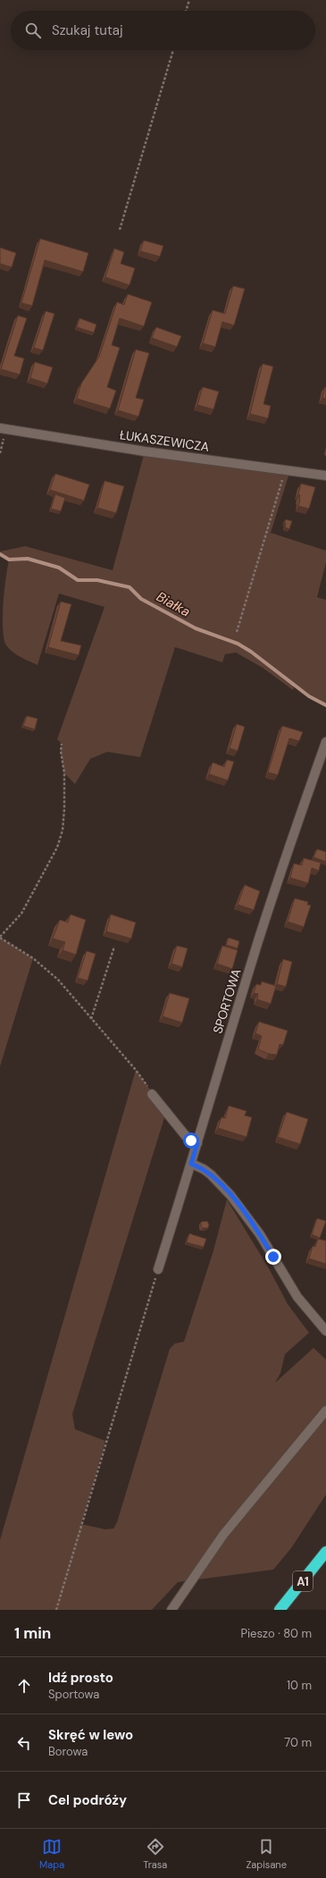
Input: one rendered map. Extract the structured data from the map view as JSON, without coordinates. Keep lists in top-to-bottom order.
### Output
{
  "streets": {
    "highway": ["A1"],
    "street": ["ŁUKASZEWICZA", "SPORTOWA"]
  },
  "water": ["Białka"],
  "page": {
    "search": "Szukaj tutaj",
    "heading": ["1 min", "Pieszo · 80 m"],
    "list": [
      ["Idź prosto", "Sportowa", "10 m"],
      ["Skręć w lewo", "Borowa", "70 m"],
      "Cel podróży"
    ],
    "nav": ["Mapa", "Trasa", "Zapisane"]
  }
}
